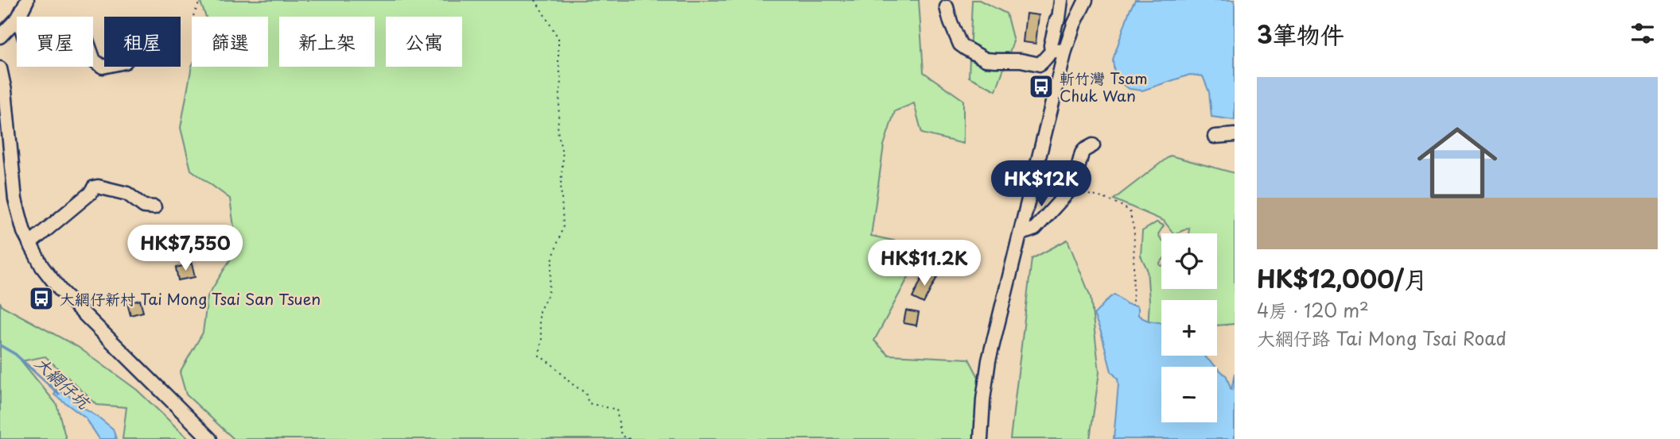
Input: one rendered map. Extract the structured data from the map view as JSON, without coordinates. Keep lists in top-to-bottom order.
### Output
{
  "water": ["大網仔坑"],
  "places": {
    "bus stop": ["斬竹灣 Tsam Chuk Wan", "大網仔新村 Tai Mong Tsai San Tsuen"]
  },
  "page": {
    "heading": "3筆物件",
    "chip": [
      "買屋",
      "租屋",
      "篩選",
      "新上架",
      "公寓"
    ],
    "list": [
      {
        "name": "HK$12,000/月",
        "note": "4房 · 120 m² · 大網仔路 Tai Mong Tsai Road"
      }
    ],
    "price": ["HK$12K", "HK$7,550", "HK$11.2K"],
    "map_buttons": ["+", "−"]
  }
}
